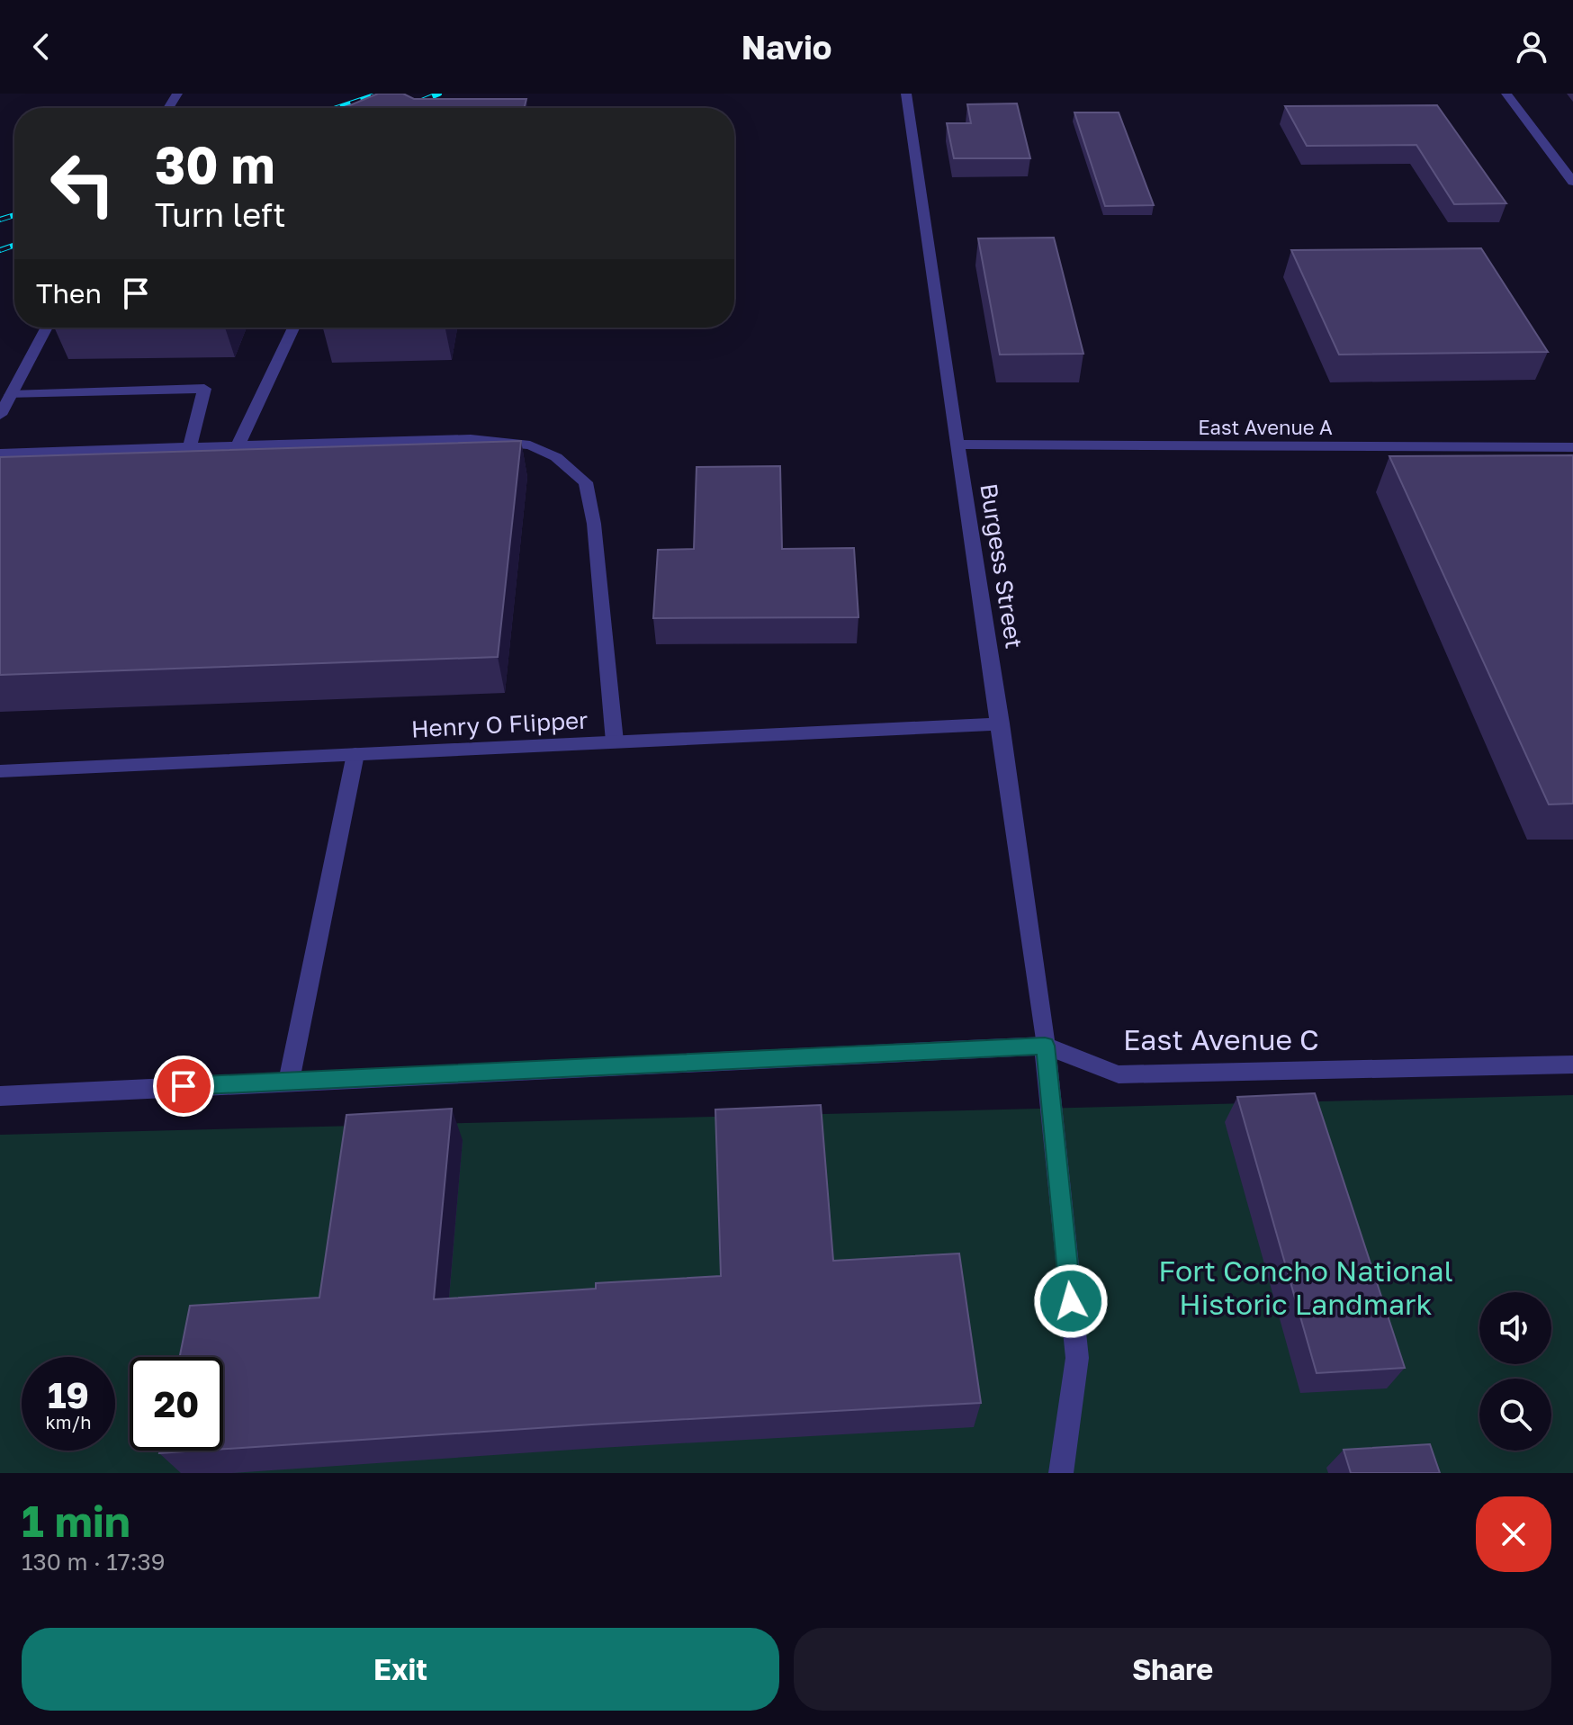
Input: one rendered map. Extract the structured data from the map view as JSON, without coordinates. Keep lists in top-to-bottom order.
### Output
{
  "streets": {
    "street": [
      "East Avenue A",
      "Burgess Street",
      "Henry O Flipper",
      "East Avenue C"
    ]
  },
  "crossings": [
    ["East Avenue A", "Burgess Street"],
    ["Burgess Street", "Henry O Flipper"],
    ["Burgess Street", "East Avenue C"]
  ],
  "parks": ["Fort Concho National Historic Landmark"],
  "page": {
    "header": "Navio",
    "turn": ["30 m", "Turn left"],
    "then": "Then",
    "speed": "19 km/h",
    "limit": "20",
    "heading": ["1 min", "130 m · 17:39"],
    "buttons": ["Exit", "Share"]
  }
}
